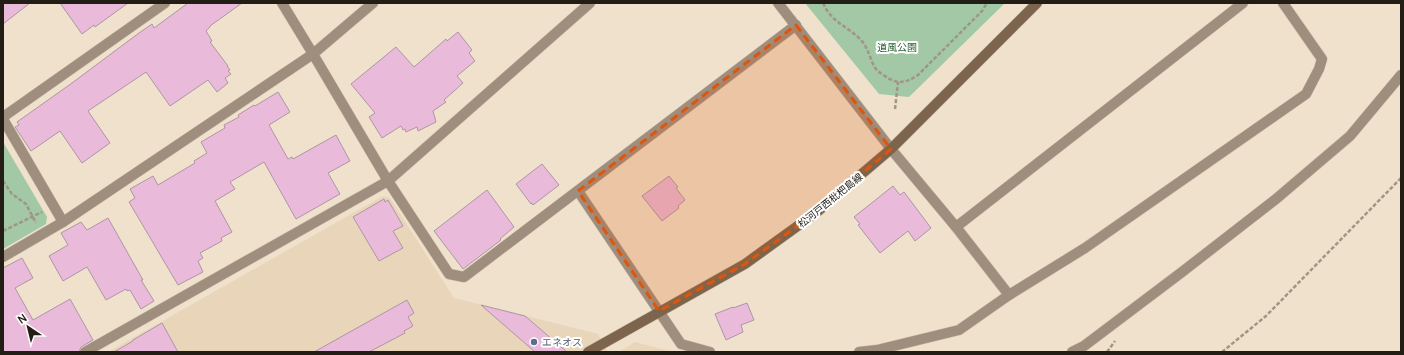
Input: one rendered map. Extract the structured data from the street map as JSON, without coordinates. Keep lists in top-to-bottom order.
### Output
{
  "streets": {
    "main road": ["松河戸西枇杷島線"]
  },
  "parks": ["道風公園"],
  "places": ["エネオス"],
  "north": "top left"
}
